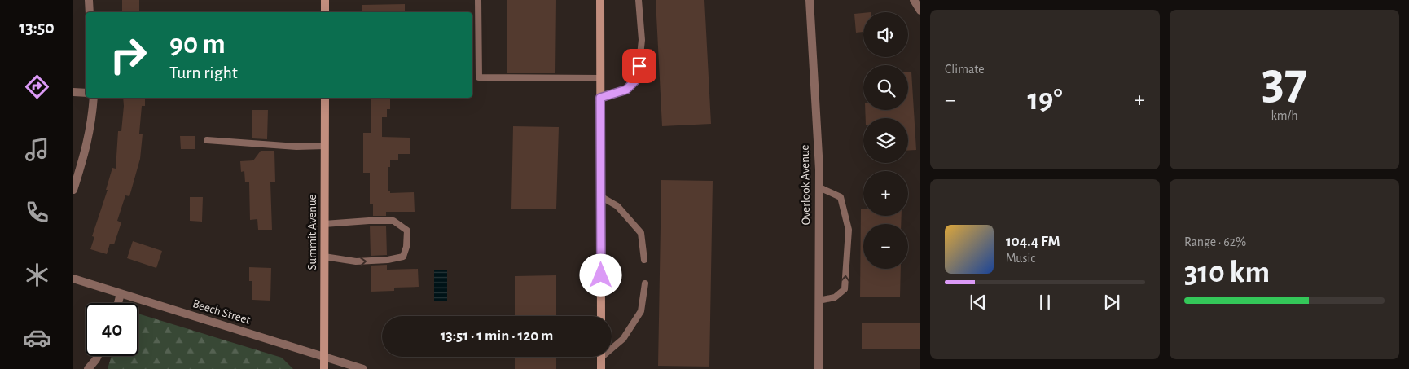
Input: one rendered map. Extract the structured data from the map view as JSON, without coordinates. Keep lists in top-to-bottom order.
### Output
{
  "streets": {
    "street": ["Overlook Avenue", "Summit Avenue", "Beech Street"]
  },
  "crossings": [
    ["Summit Avenue", "Beech Street"]
  ],
  "page": {
    "tabs": "13:50",
    "tile": [
      "Climate",
      ["37", "km/h"],
      ["Range · 62%", "310 km"]
    ],
    "map_buttons": ["+", "−"],
    "turn": ["90 m", "Turn right"],
    "heat": ["−", "19°", "+"],
    "song": ["104.4 FM", "Music"],
    "limit": "40",
    "trip": "13:51 · 1 min · 120 m"
  }
}
